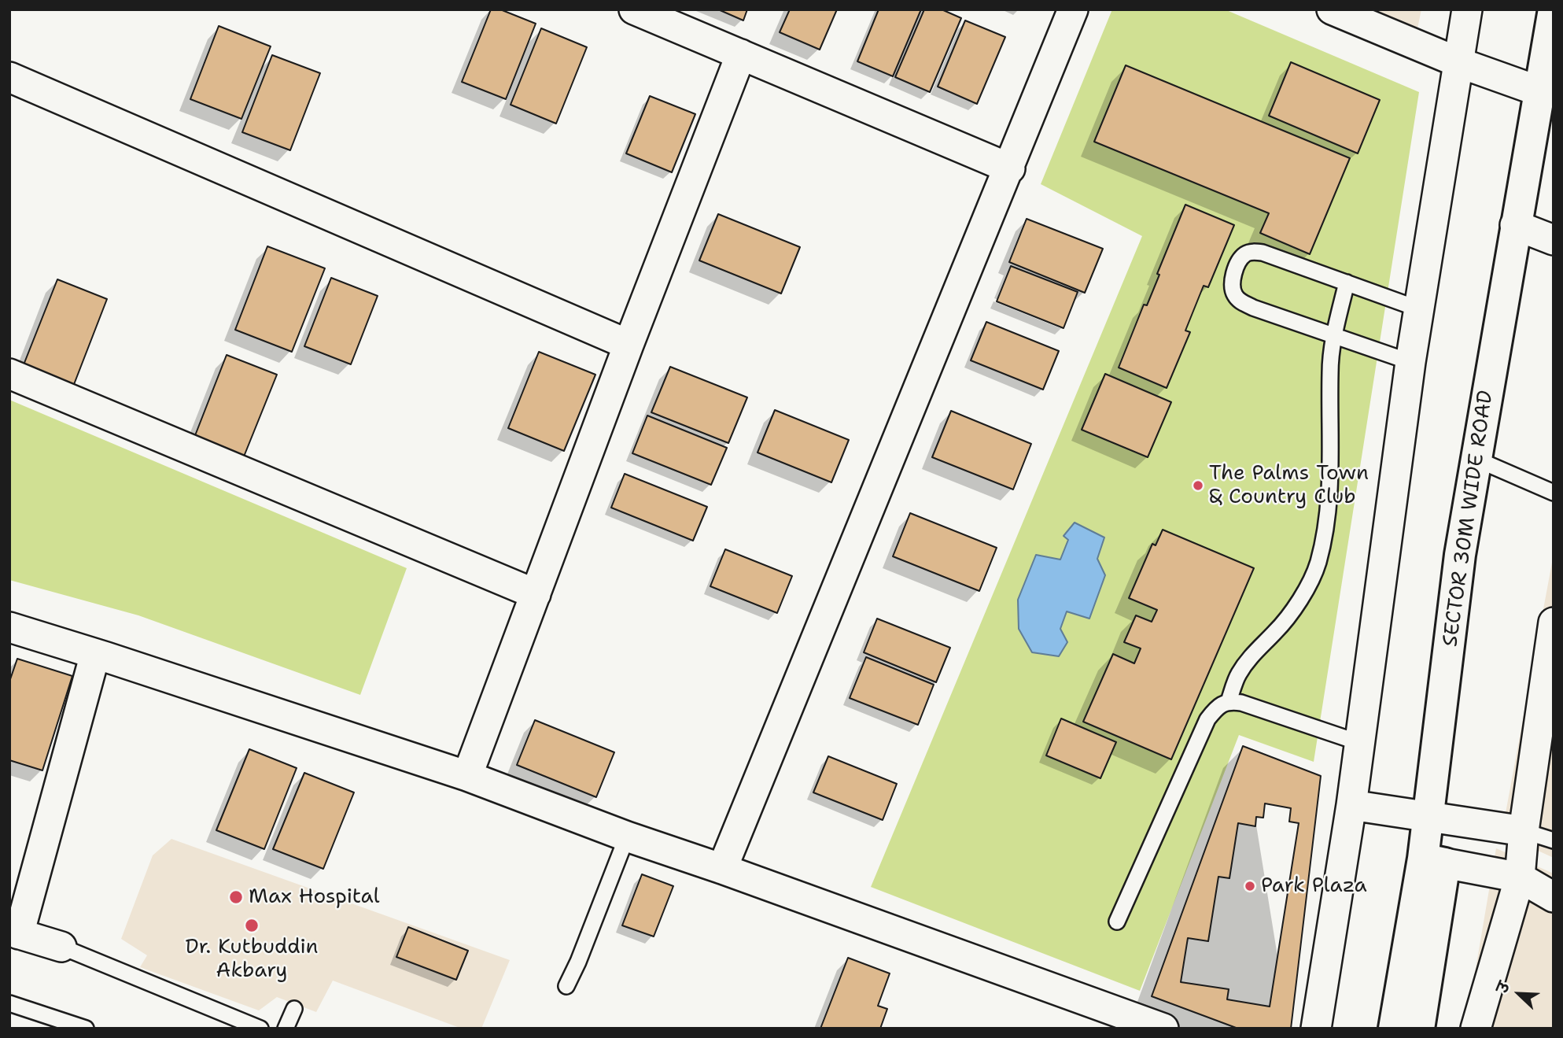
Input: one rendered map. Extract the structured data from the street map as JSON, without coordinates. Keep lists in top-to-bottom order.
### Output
{
  "streets": {
    "main road": ["SECTOR 30M WIDE ROAD"]
  },
  "places": [
    "The Palms Town & Country Club",
    "Park Plaza",
    "Max Hospital",
    "Dr. Kutbuddin Akbary"
  ],
  "north": "top left"
}
